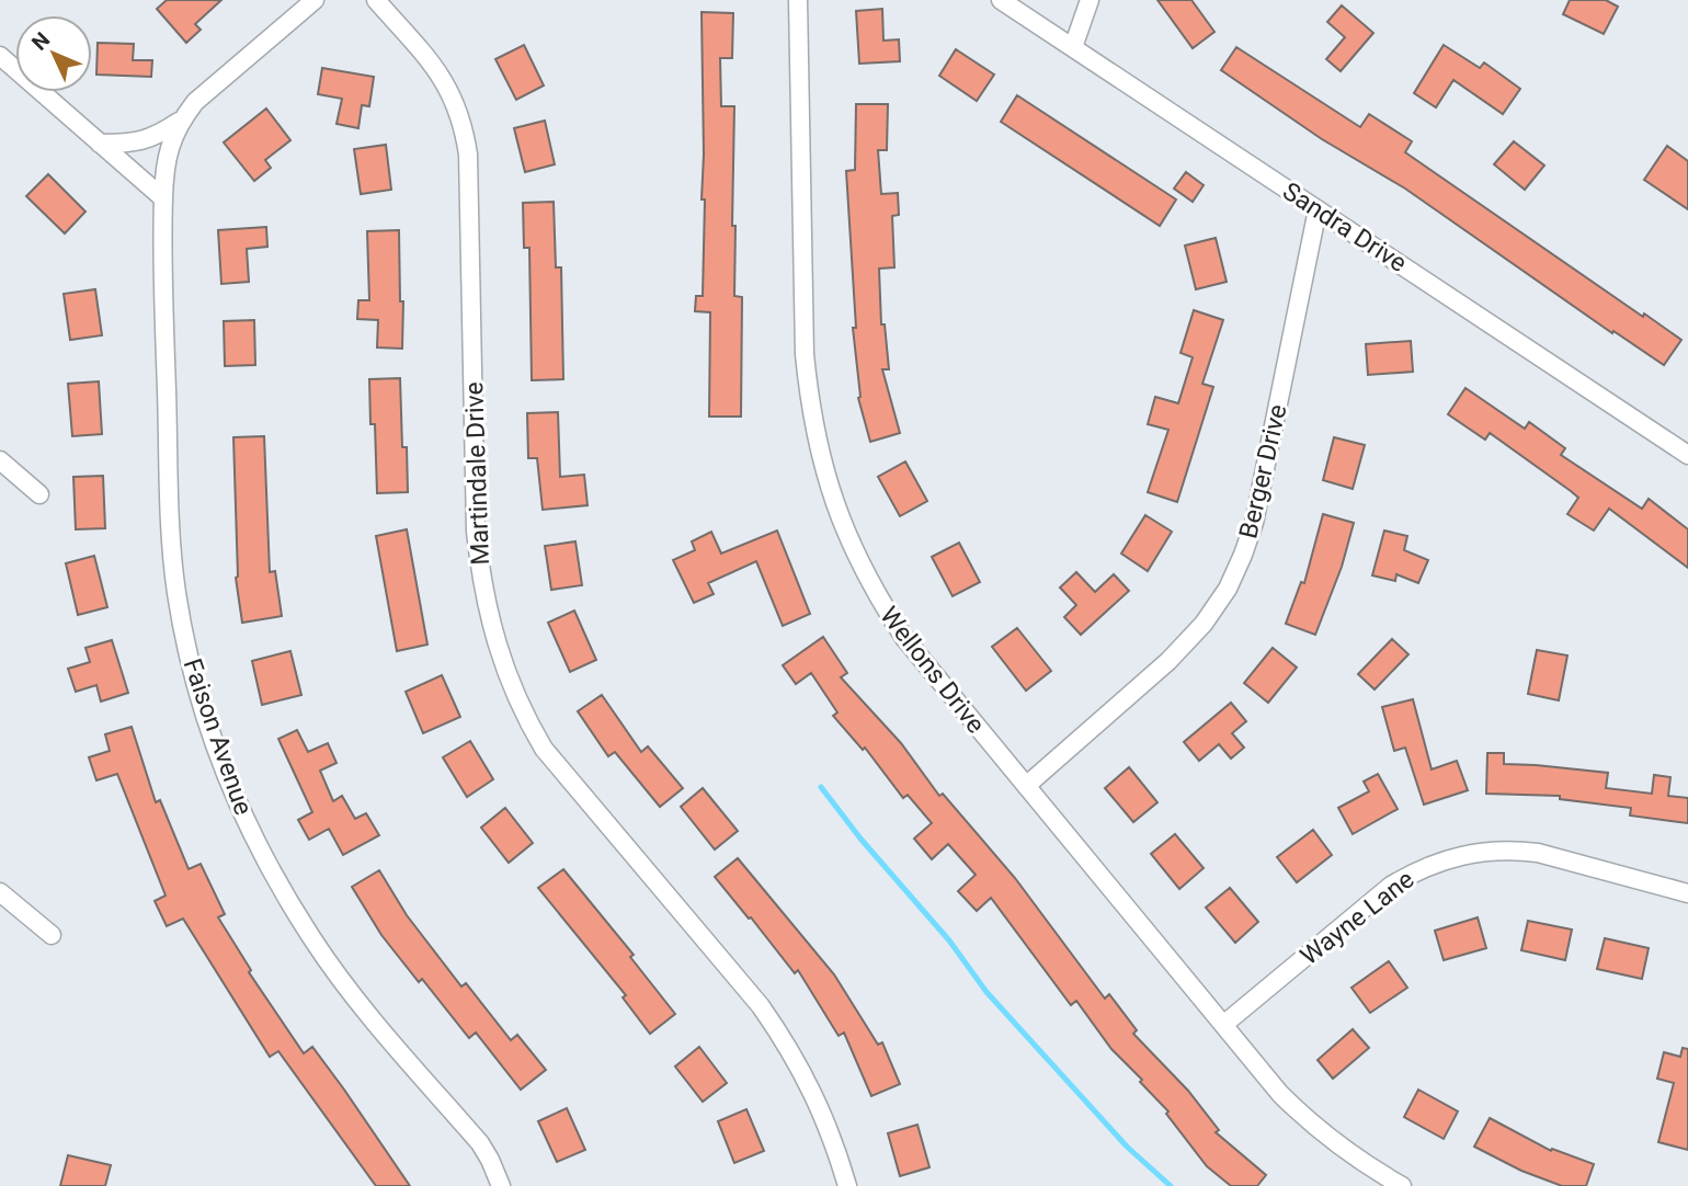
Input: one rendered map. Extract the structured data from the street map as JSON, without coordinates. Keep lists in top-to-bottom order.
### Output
{
  "streets": {
    "street": [
      "Sandra Drive",
      "Berger Drive",
      "Martindale Drive",
      "Wellons Drive",
      "Faison Avenue",
      "Wayne Lane"
    ]
  },
  "crossings": [
    ["Sandra Drive", "Berger Drive"],
    ["Berger Drive", "Wellons Drive"],
    ["Wellons Drive", "Wayne Lane"]
  ],
  "north": "top left"
}
